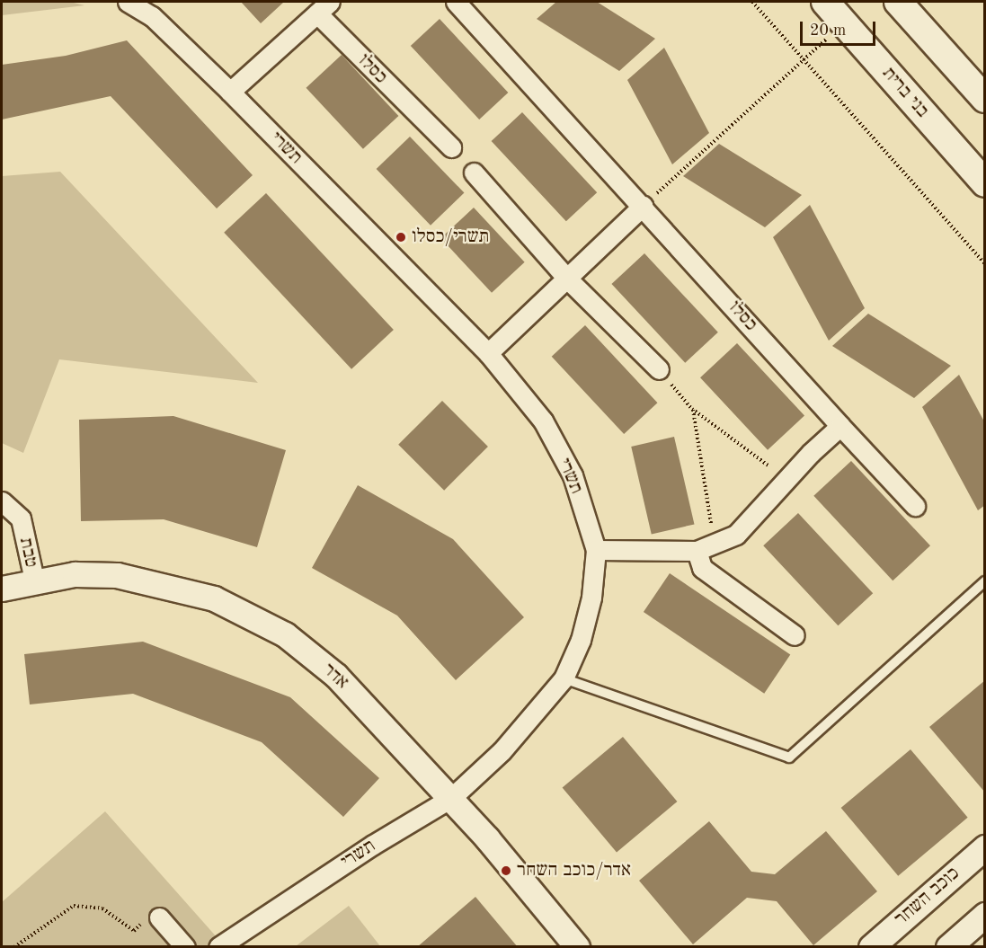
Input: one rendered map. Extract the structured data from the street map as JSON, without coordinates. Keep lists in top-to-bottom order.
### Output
{
  "streets": {
    "main road": ["בני ברית"],
    "street": [
      "כסלו",
      "תשרי",
      "טבת",
      "אדר",
      "כוכב השחר"
    ]
  },
  "crossings": [
    ["כסלו", "תשרי"],
    ["תשרי", "אדר"],
    ["טבת", "אדר"]
  ],
  "places": ["תשרי/כסלו", "אדר/כוכב השחר"],
  "scale_bar": "20 m"
}
